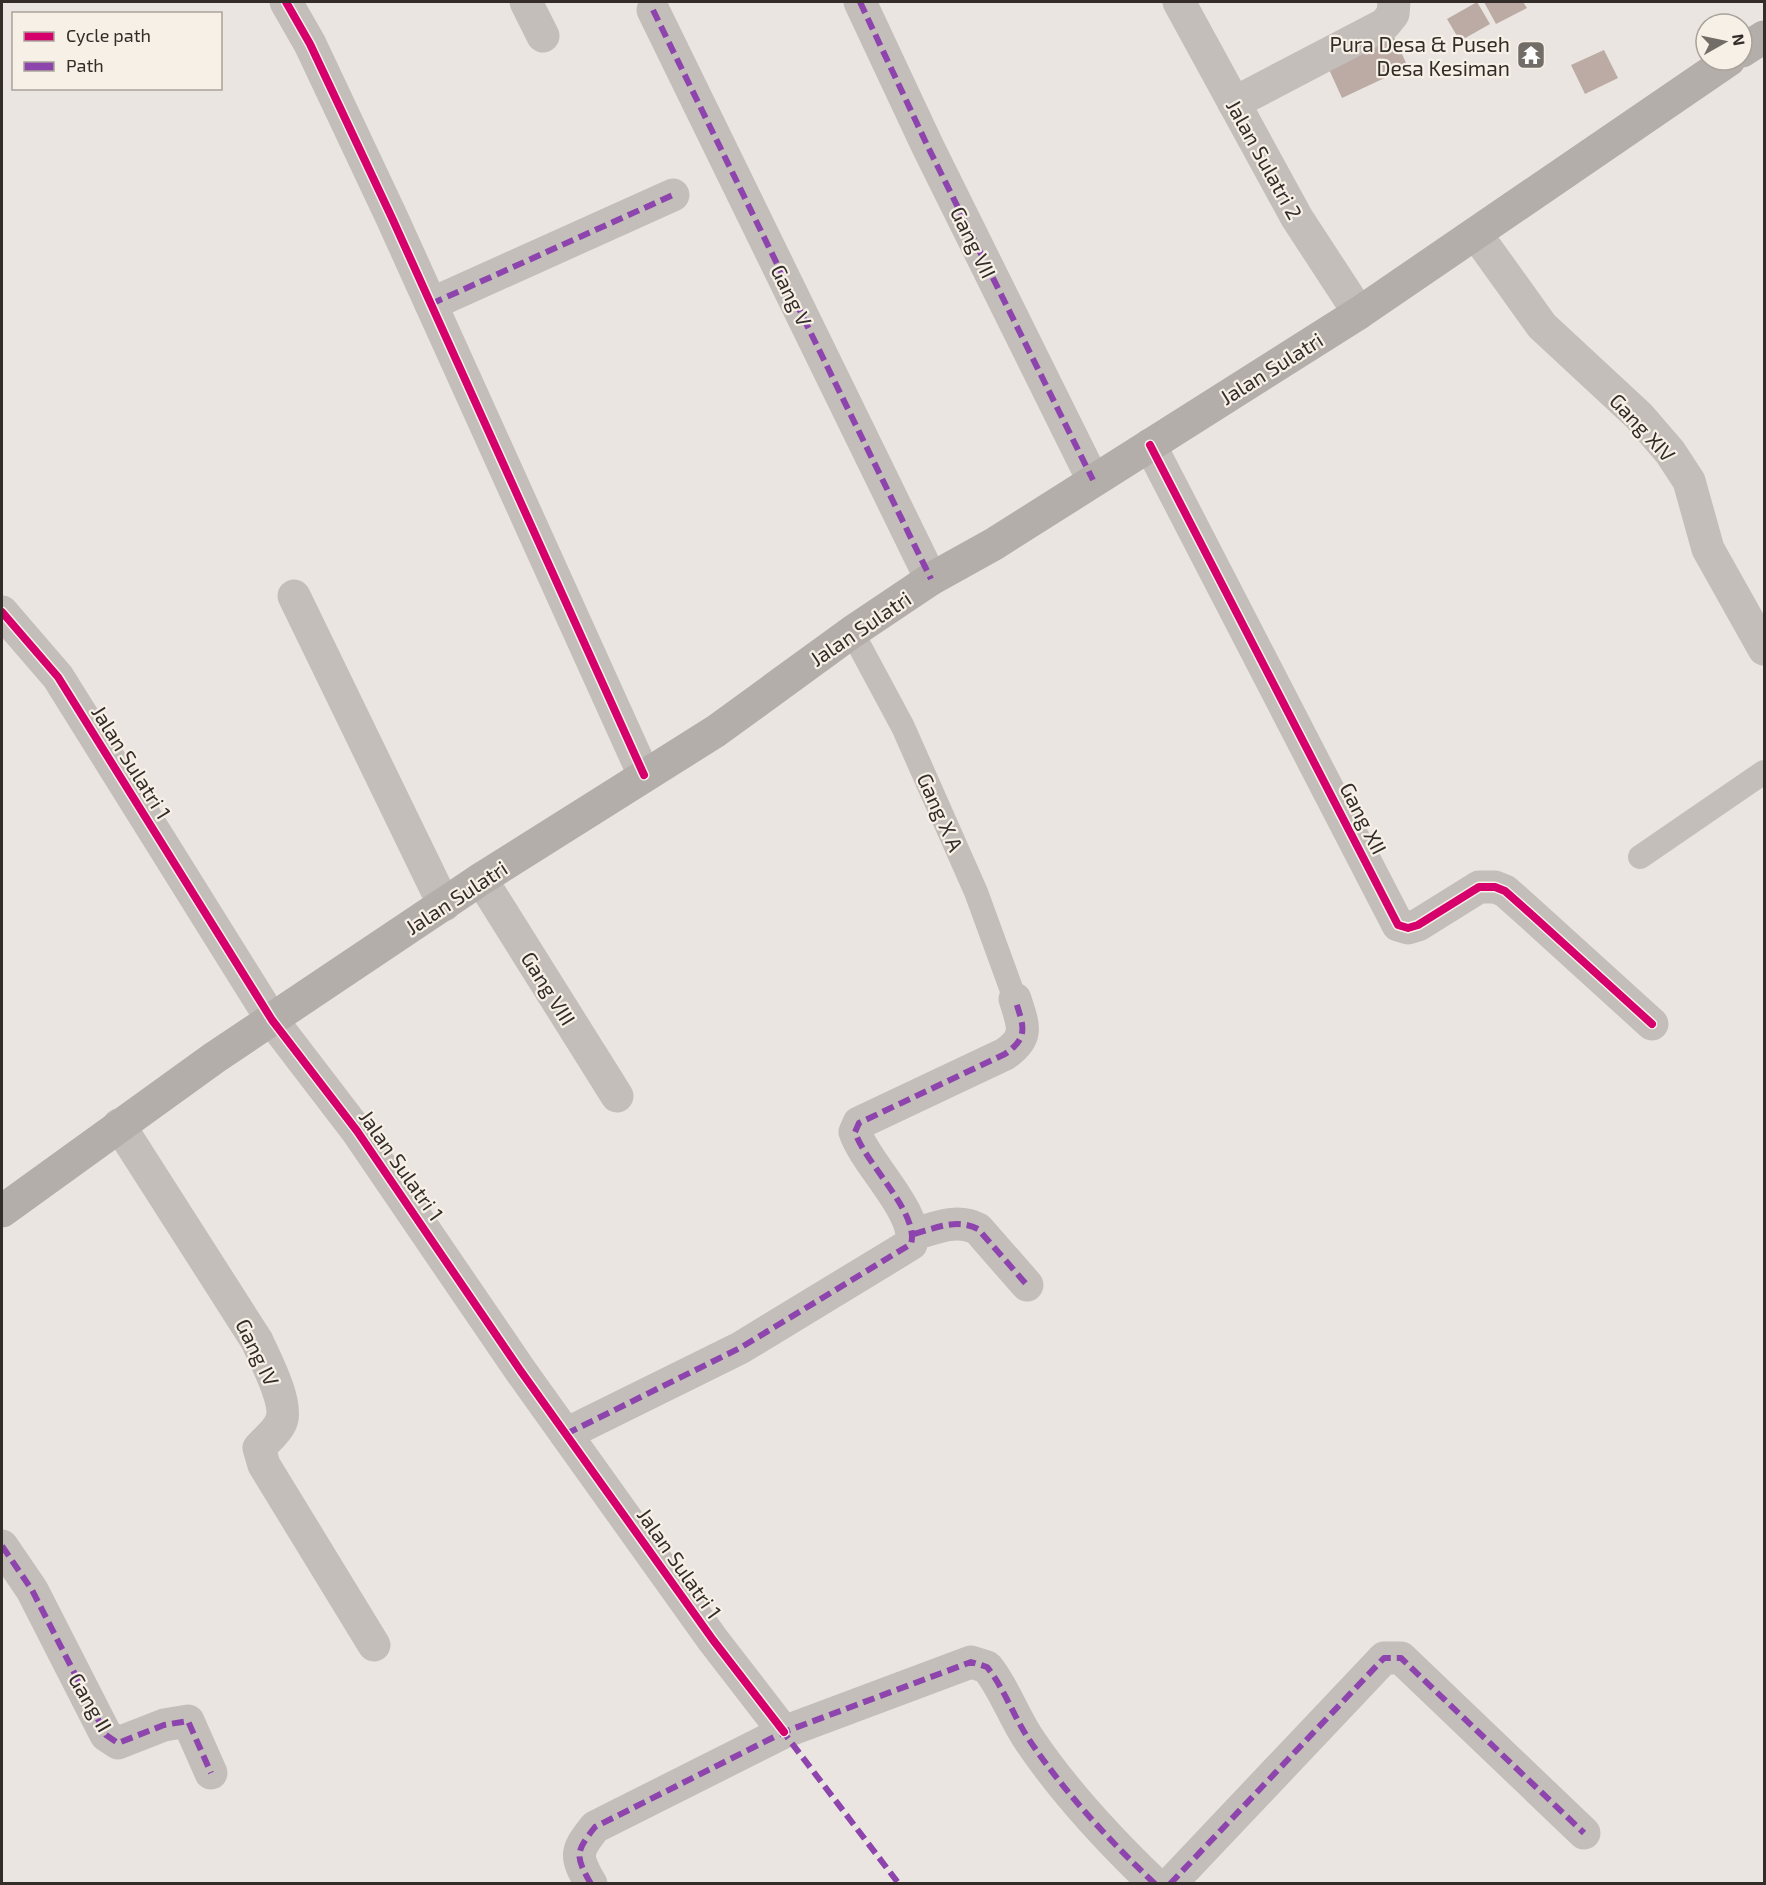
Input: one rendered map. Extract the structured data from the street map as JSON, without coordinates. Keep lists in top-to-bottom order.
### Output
{
  "streets": {
    "main road": ["Jalan Sulatri"],
    "street": [
      "Jalan Sulatri 2",
      "Gang VII",
      "Gang V",
      "Gang XIV",
      "Jalan Sulatri 1",
      "Gang XII",
      "Gang VIII",
      "Gang IV",
      "Gang II"
    ],
    "lane": ["Gang X A"]
  },
  "crossings": [
    ["Jalan Sulatri 2", "Jalan Sulatri"],
    ["Gang VII", "Jalan Sulatri"],
    ["Gang V", "Jalan Sulatri"],
    ["Jalan Sulatri", "Gang XIV"],
    ["Jalan Sulatri", "Jalan Sulatri 1"],
    ["Jalan Sulatri", "Gang X A"],
    ["Jalan Sulatri", "Gang XII"],
    ["Jalan Sulatri", "Gang VIII"],
    ["Jalan Sulatri", "Gang IV"]
  ],
  "places": {
    "temple": ["Pura Desa & Puseh Desa Kesiman"]
  },
  "legend": ["Cycle path", "Path"],
  "north": "right"
}
